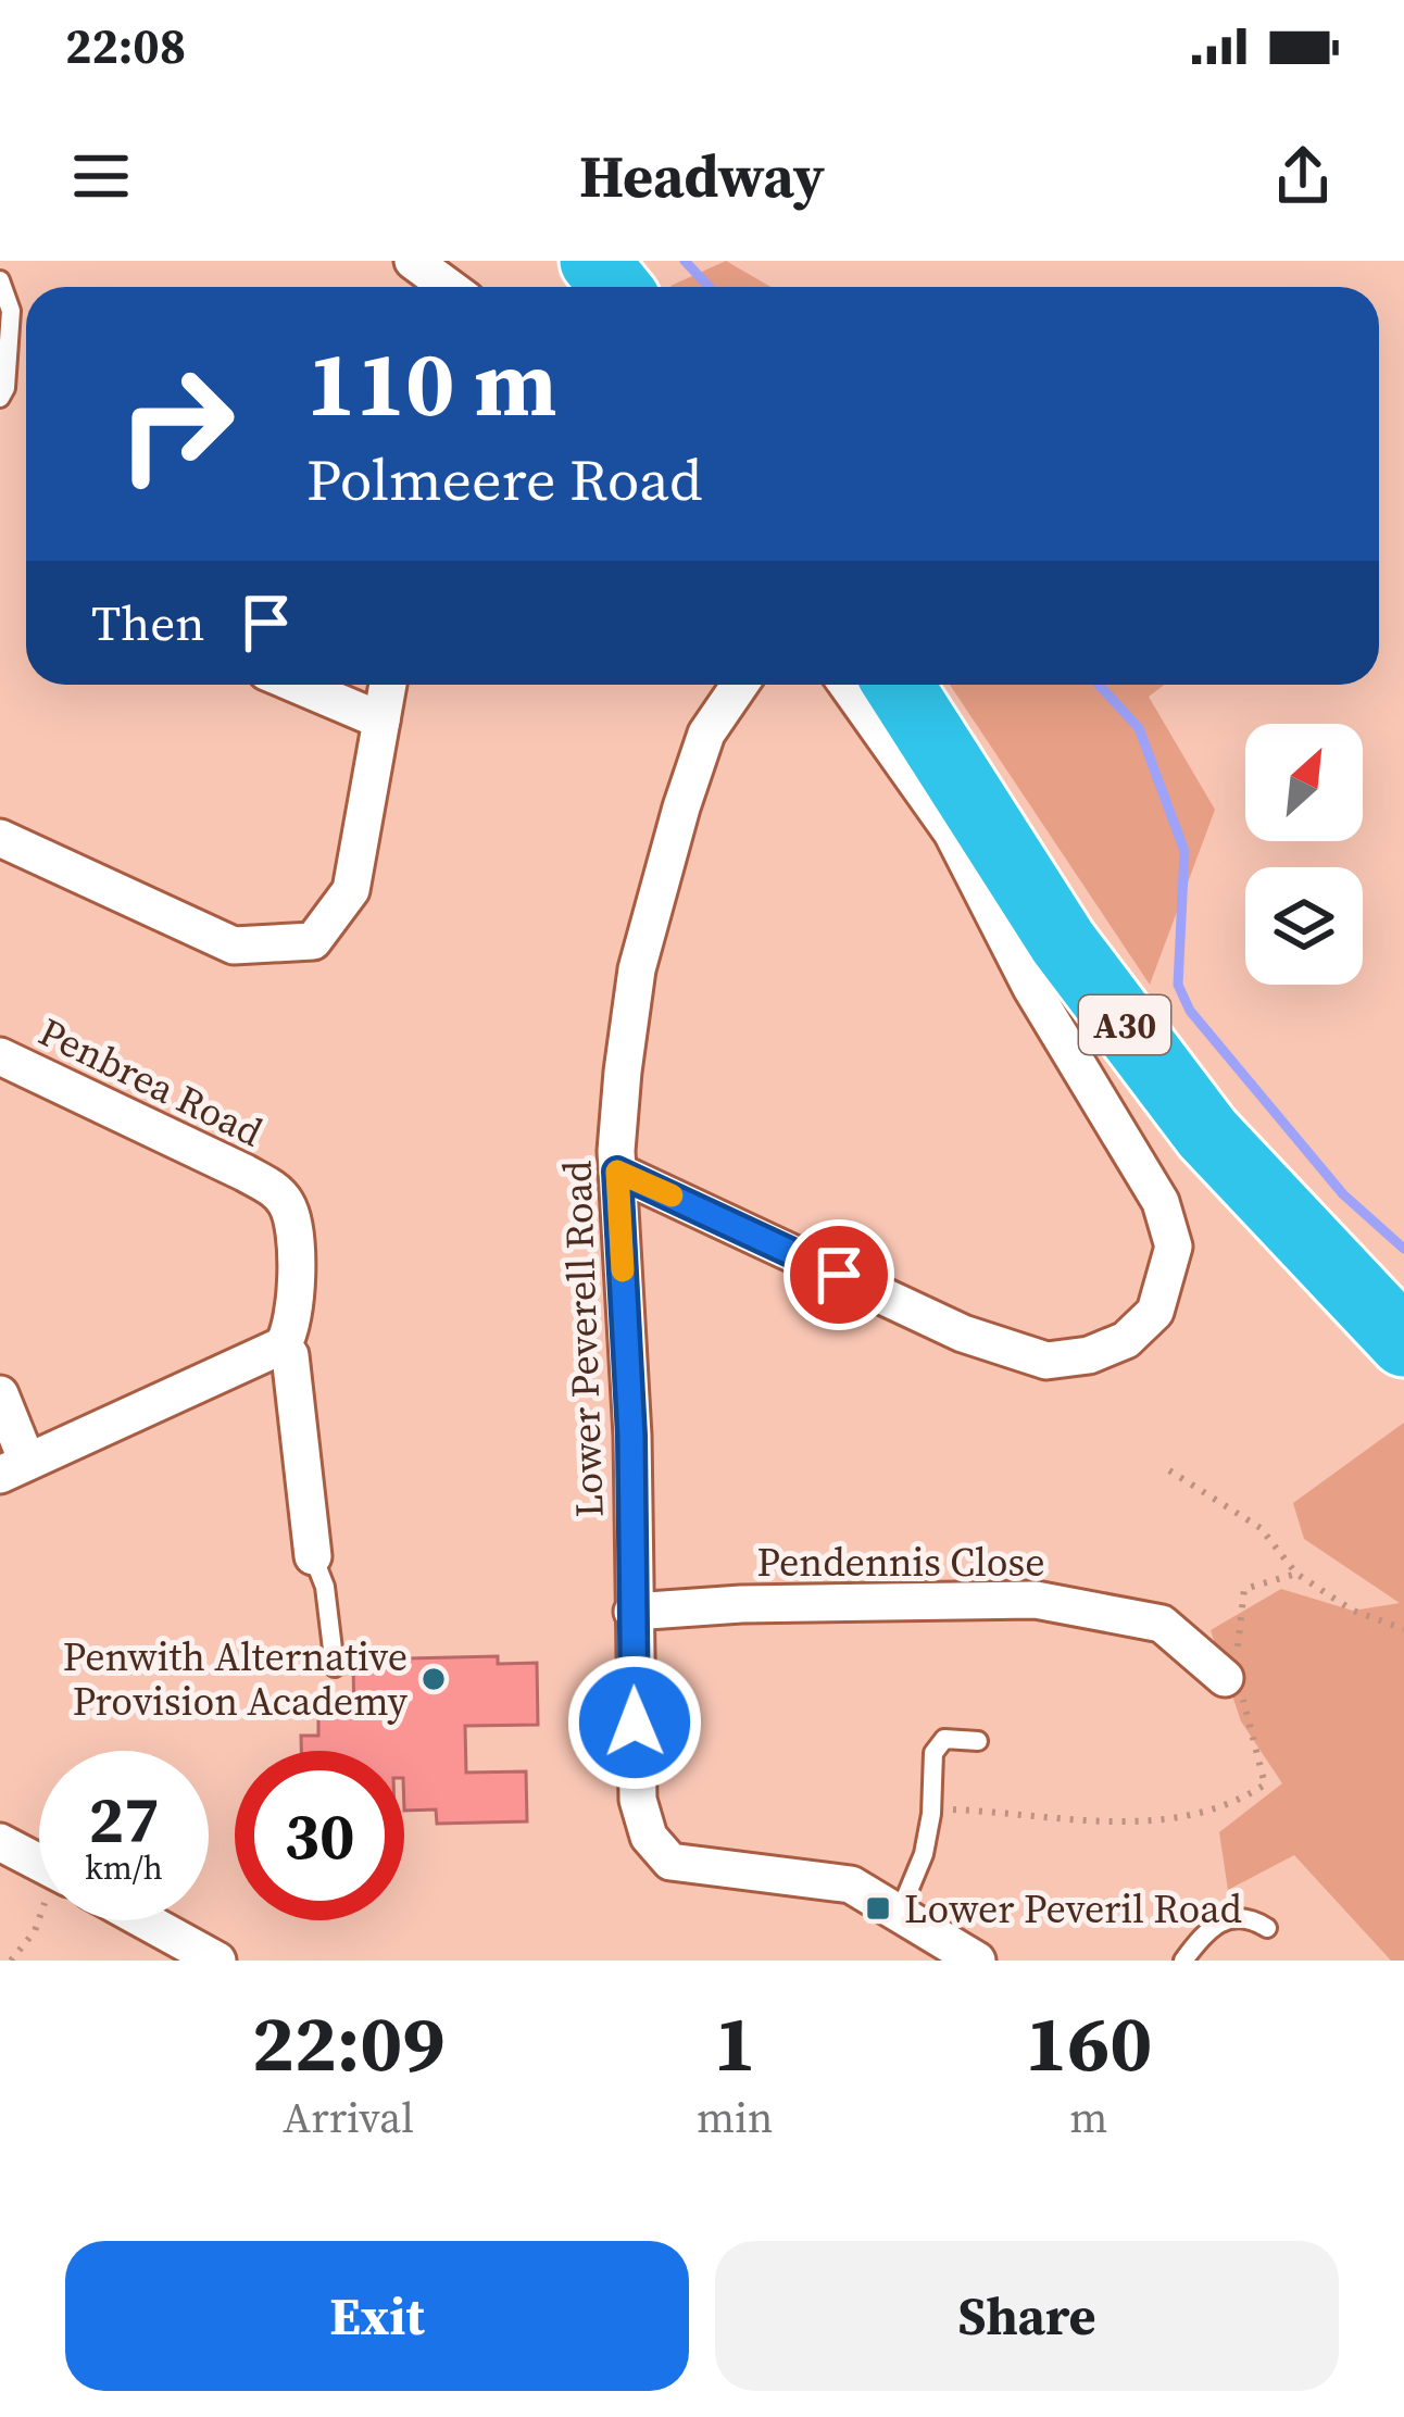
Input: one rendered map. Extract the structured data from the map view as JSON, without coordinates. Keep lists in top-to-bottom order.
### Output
{
  "streets": {
    "highway": ["A30"],
    "street": ["Penbrea Road", "Lower Peverell Road", "Pendennis Close"]
  },
  "crossings": [
    ["Lower Peverell Road", "Pendennis Close"]
  ],
  "places": {
    "other": ["Penwith Alternative Provision Academy"],
    "transit": ["Lower Peveril Road"]
  },
  "north": "top right",
  "page": {
    "status": "22:08",
    "header": "Headway",
    "turn": ["110 m", "Polmeere Road"],
    "then": "Then",
    "speed": "27 km/h",
    "limit": "30",
    "eta": [
      "22:09",
      "Arrival",
      "1",
      "min",
      "160",
      "m"
    ],
    "buttons": ["Exit", "Share"]
  }
}
